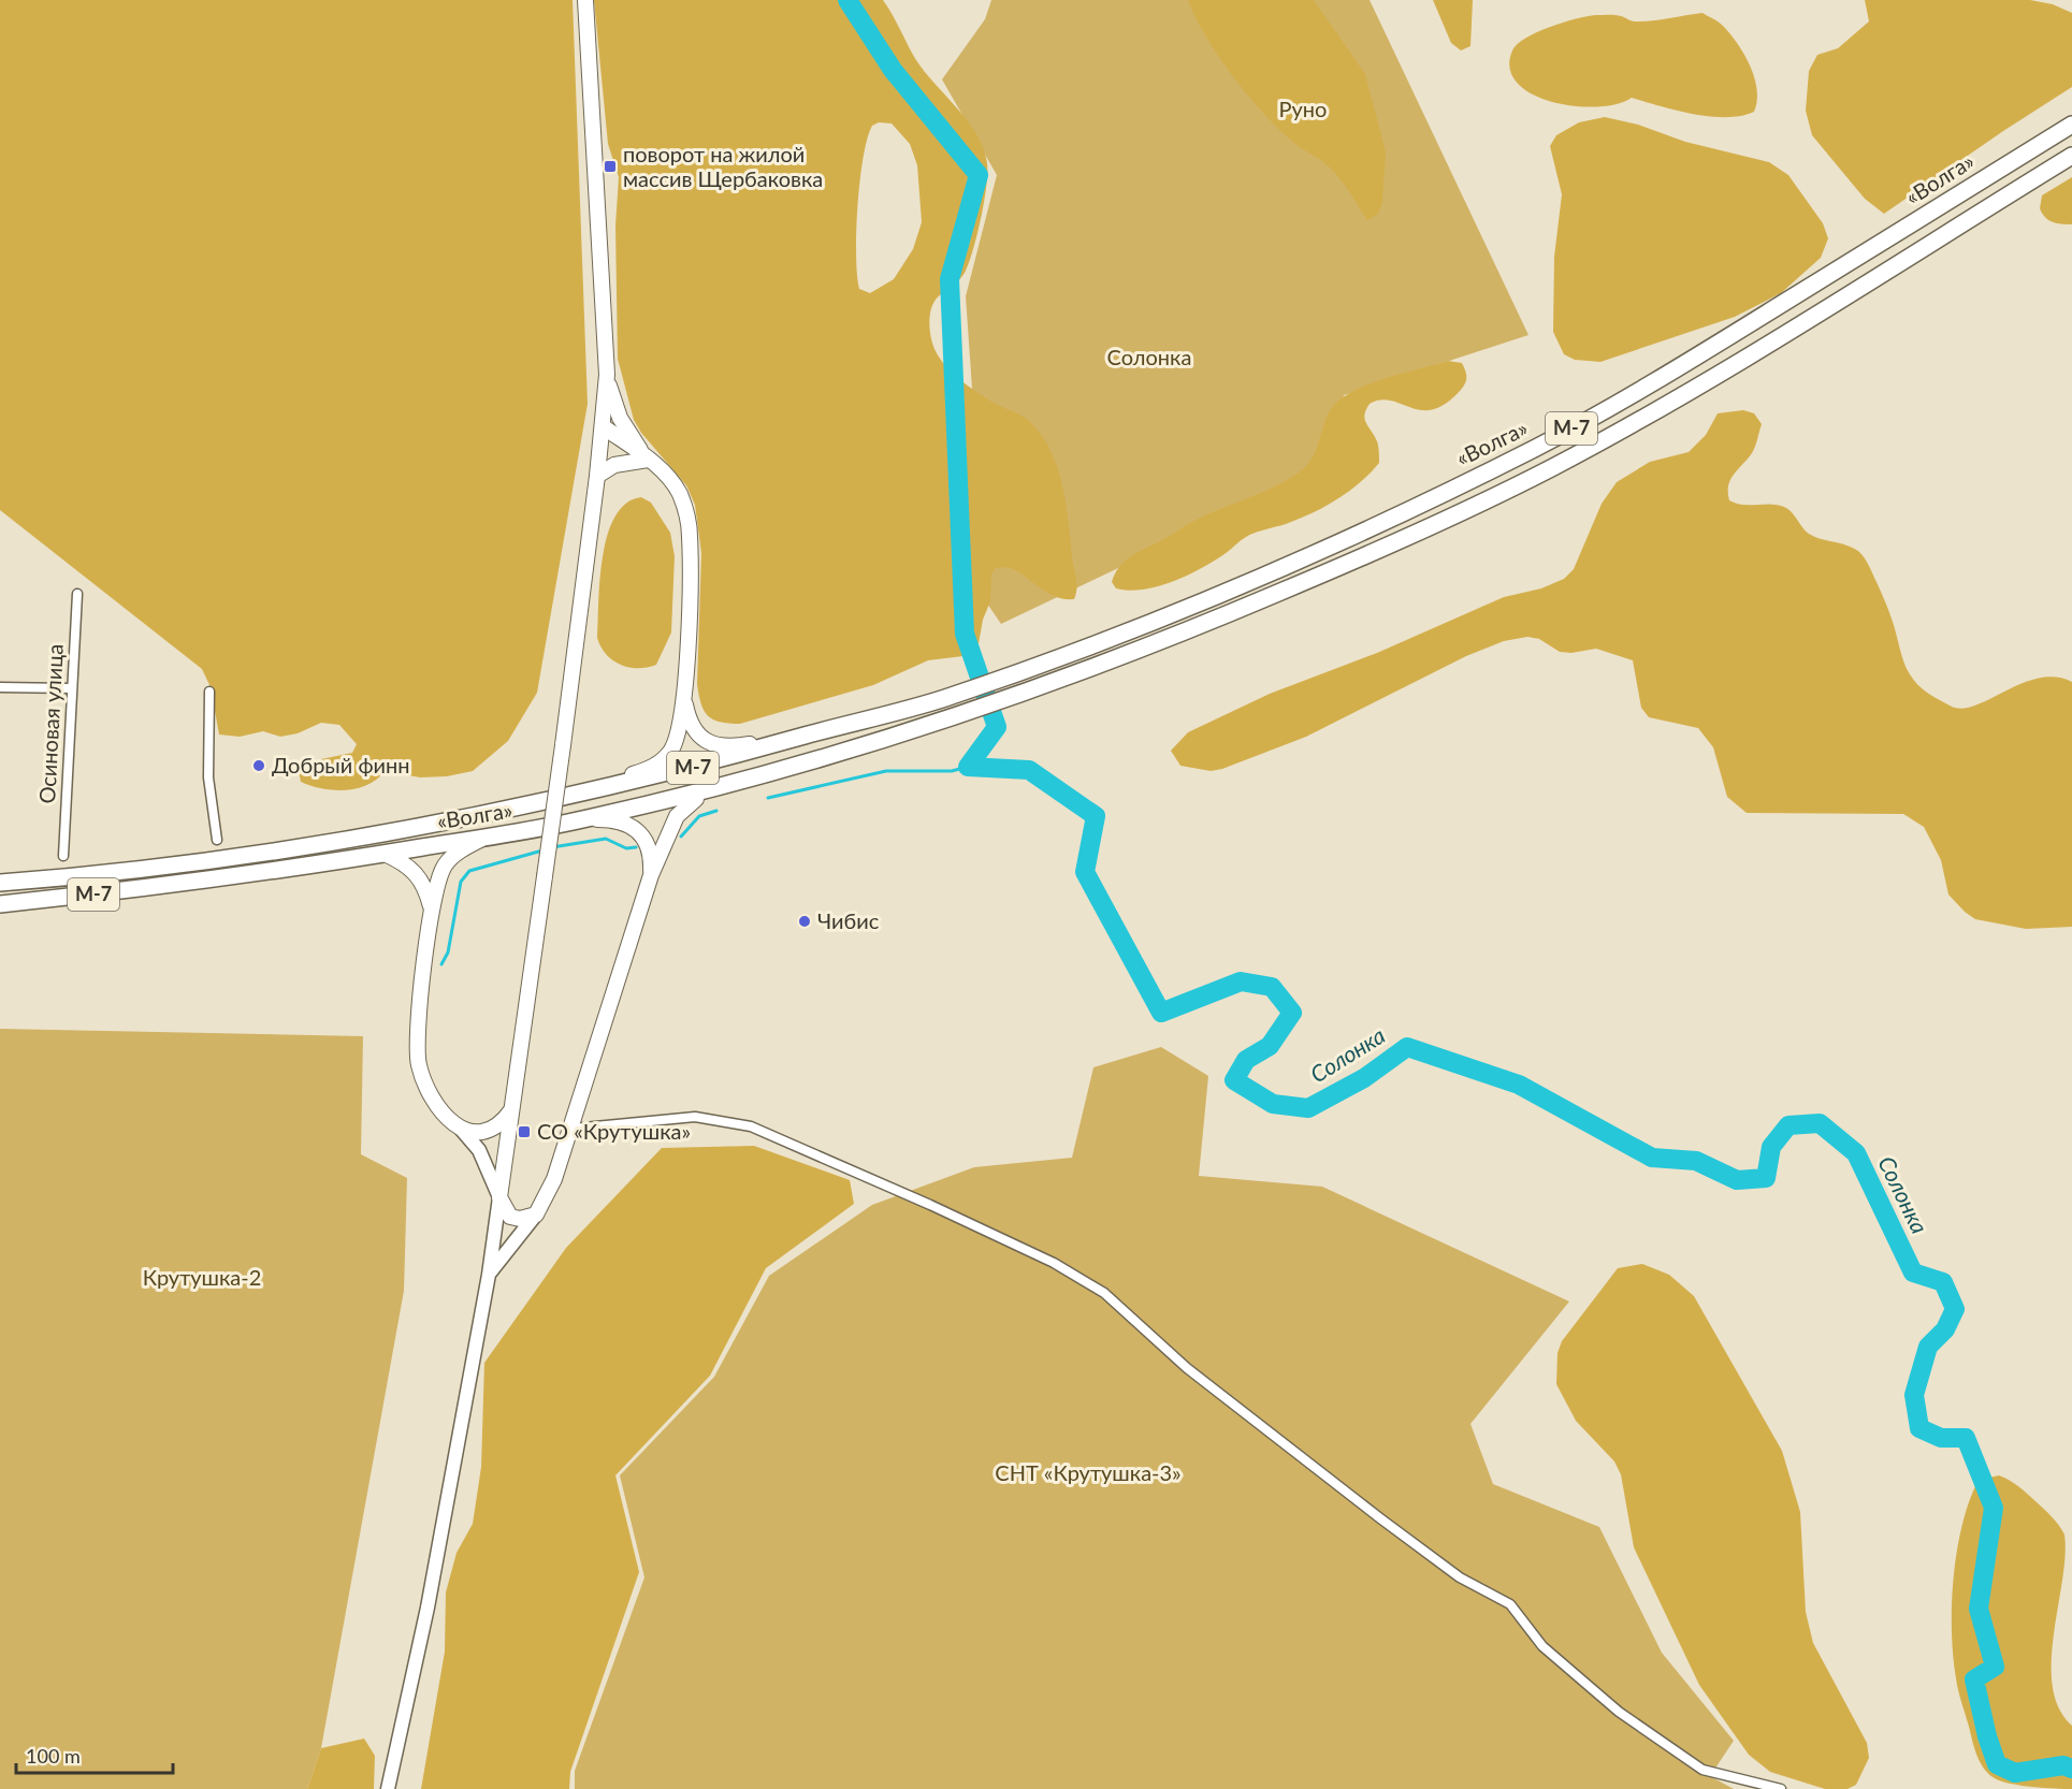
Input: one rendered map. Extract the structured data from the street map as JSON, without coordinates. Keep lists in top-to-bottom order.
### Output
{
  "streets": {
    "highway": ["«Волга»", "М-7"],
    "street": ["Осиновая улица"]
  },
  "water": ["Солонка"],
  "parks": [
    "Руно",
    "Солонка",
    "Крутушка-2",
    "СНТ «Крутушка-3»"
  ],
  "places": {
    "transit": ["поворот на жилой массив Щербаковка", "СО «Крутушка»"],
    "other": ["Добрый финн", "Чибис"]
  },
  "scale_bar": "100 m"
}
